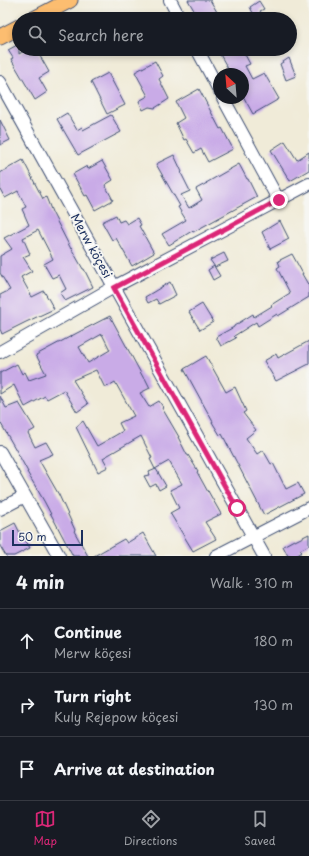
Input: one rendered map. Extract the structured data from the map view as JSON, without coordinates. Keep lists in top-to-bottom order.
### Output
{
  "streets": {
    "street": ["Merw köçesi"]
  },
  "scale_bar": "50 m",
  "north": "top left",
  "page": {
    "search": "Search here",
    "scale": "50 m",
    "heading": ["4 min", "Walk · 310 m"],
    "list": [
      ["Continue", "Merw köçesi", "180 m"],
      ["Turn right", "Kuly Rejepow köçesi", "130 m"],
      "Arrive at destination"
    ],
    "nav": ["Map", "Directions", "Saved"]
  }
}
